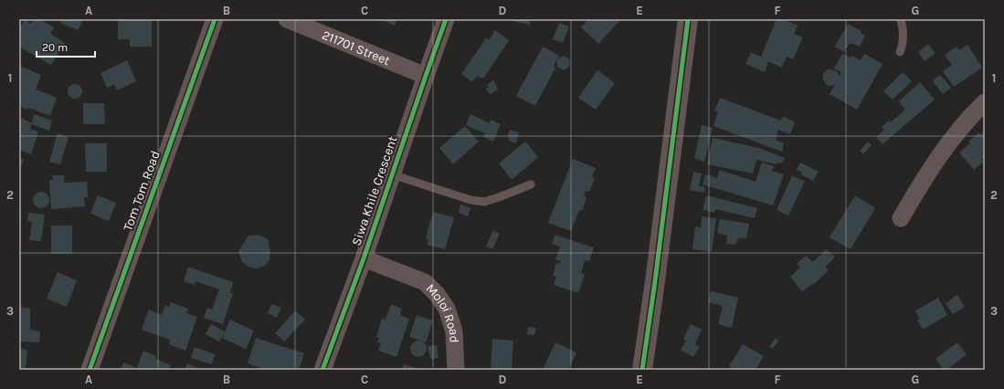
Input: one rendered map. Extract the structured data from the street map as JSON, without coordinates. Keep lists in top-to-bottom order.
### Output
{
  "streets": {
    "street": [
      "211701 Street",
      "Tom Tom Road",
      "Siwa Khile Crescent",
      "Moloi Road"
    ]
  },
  "crossings": [
    ["211701 Street", "Siwa Khile Crescent"],
    ["Siwa Khile Crescent", "Moloi Road"]
  ],
  "scale_bar": "20 m",
  "grid": {
    "columns": [
      "A",
      "B",
      "C",
      "D",
      "E",
      "F",
      "G"
    ],
    "rows": ["1", "2", "3"]
  }
}
